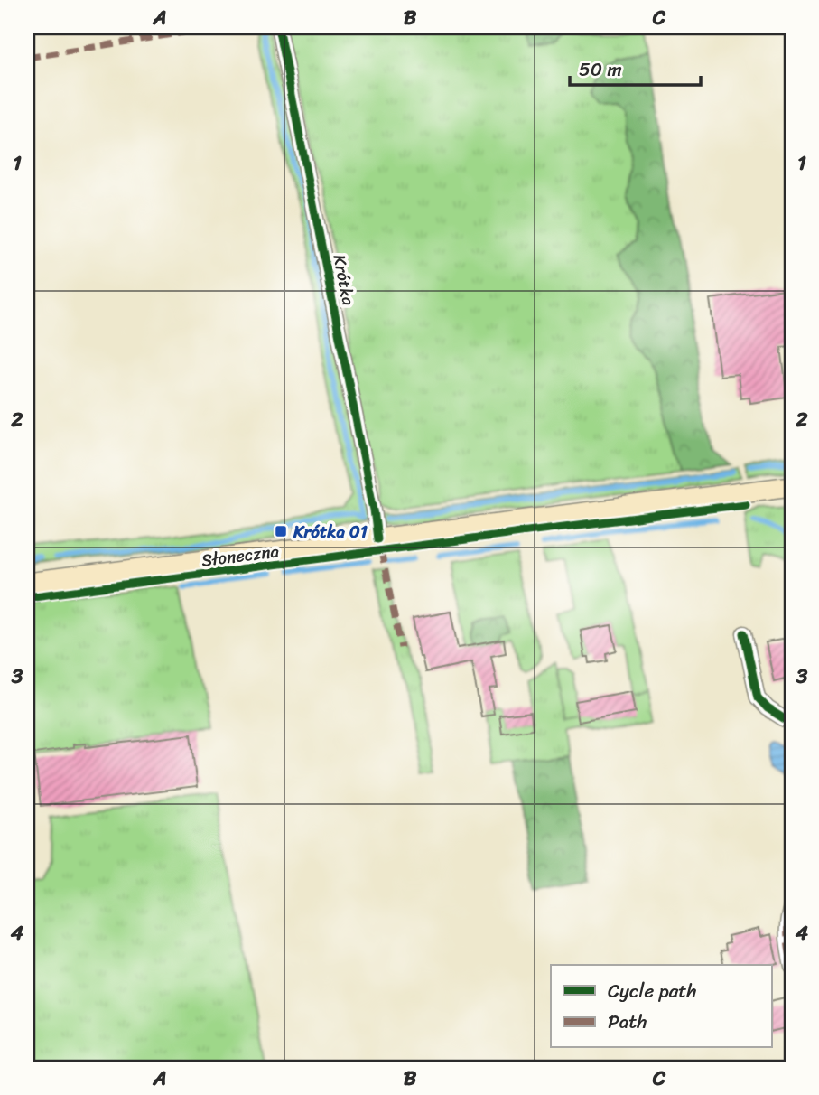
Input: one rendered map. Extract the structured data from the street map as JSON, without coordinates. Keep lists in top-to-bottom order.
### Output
{
  "streets": {
    "main road": ["Słoneczna"],
    "street": ["Krótka"]
  },
  "crossings": [
    ["Krótka", "Słoneczna"]
  ],
  "places": {
    "transit": ["Krótka 01"]
  },
  "legend": ["Cycle path", "Path"],
  "scale_bar": "50 m",
  "grid": {
    "columns": ["A", "B", "C"],
    "rows": [
      "1",
      "2",
      "3",
      "4"
    ]
  }
}
